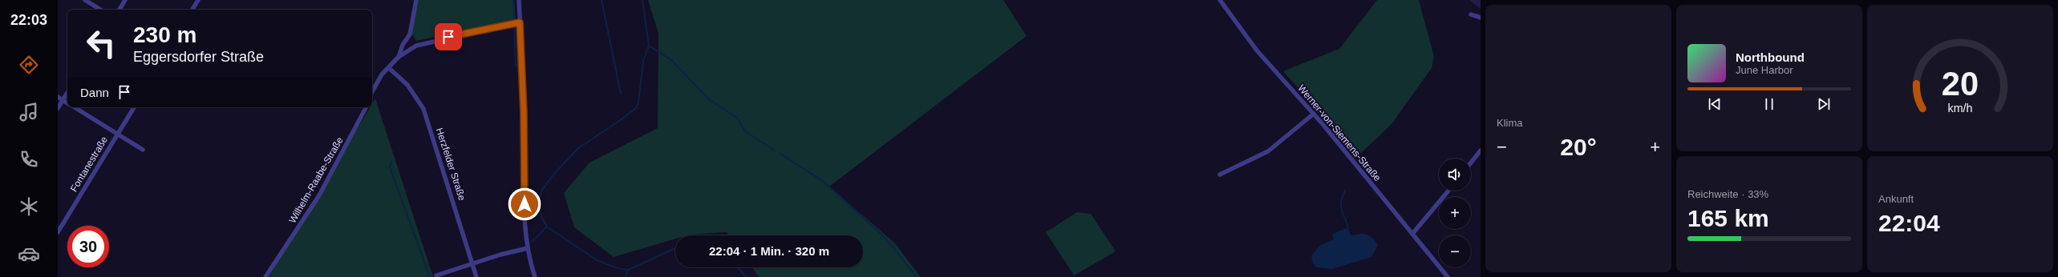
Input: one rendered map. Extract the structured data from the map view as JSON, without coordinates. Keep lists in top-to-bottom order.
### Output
{
  "streets": {
    "street": [
      "Werner-von-Siemens-Straße",
      "Fontanestraße",
      "Herzfelder Straße",
      "Wilhelm-Raabe-Straße"
    ]
  },
  "page": {
    "tabs": "22:03",
    "tile": [
      "Klima",
      ["Reichweite · 33%", "165 km"],
      ["Ankunft", "22:04"]
    ],
    "turn": ["230 m", "Eggersdorfer Straße"],
    "song": ["Northbound", "June Harbor"],
    "then": "Dann",
    "heat": ["−", "20°", "+"],
    "map_buttons": ["+", "−"],
    "limit": "30",
    "trip": "22:04 · 1 Min. · 320 m",
    "gauge": ["20", "km/h"]
  }
}
